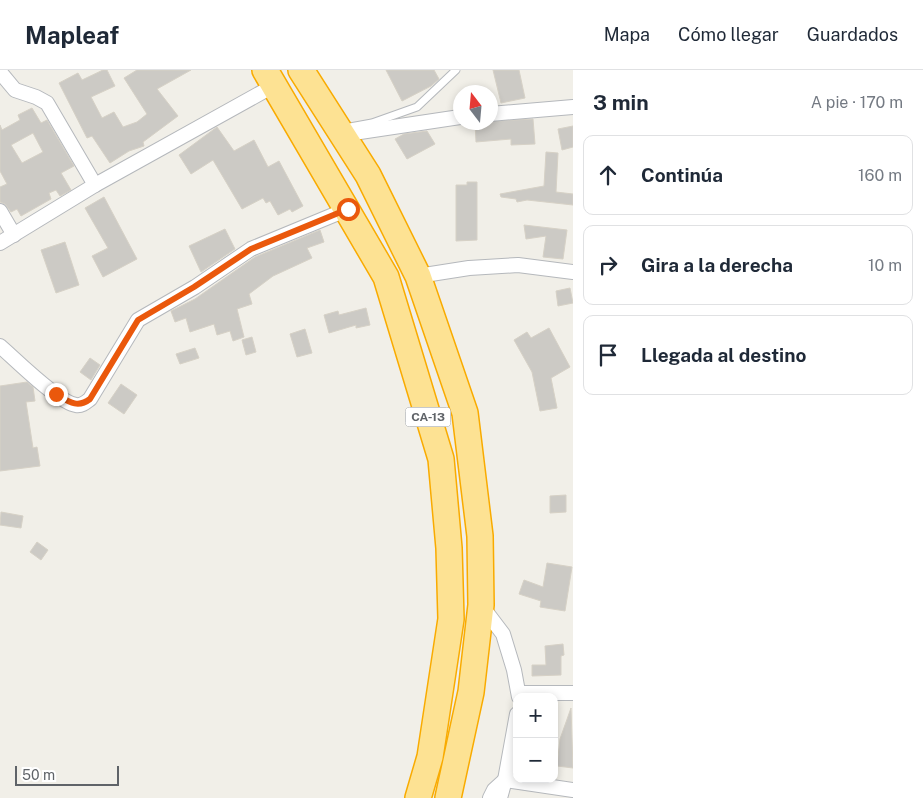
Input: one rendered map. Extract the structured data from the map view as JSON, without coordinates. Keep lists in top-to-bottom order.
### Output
{
  "streets": {
    "highway": ["CA-13"]
  },
  "scale_bar": "50 m",
  "north": "top",
  "page": {
    "header": "Mapleaf",
    "nav": ["Mapa", "Cómo llegar", "Guardados"],
    "heading": ["3 min", "A pie · 170 m"],
    "list": [
      ["Continúa", "160 m"],
      ["Gira a la derecha", "10 m"],
      "Llegada al destino"
    ],
    "map_buttons": ["+", "−"],
    "scale": "50 m"
  }
}
